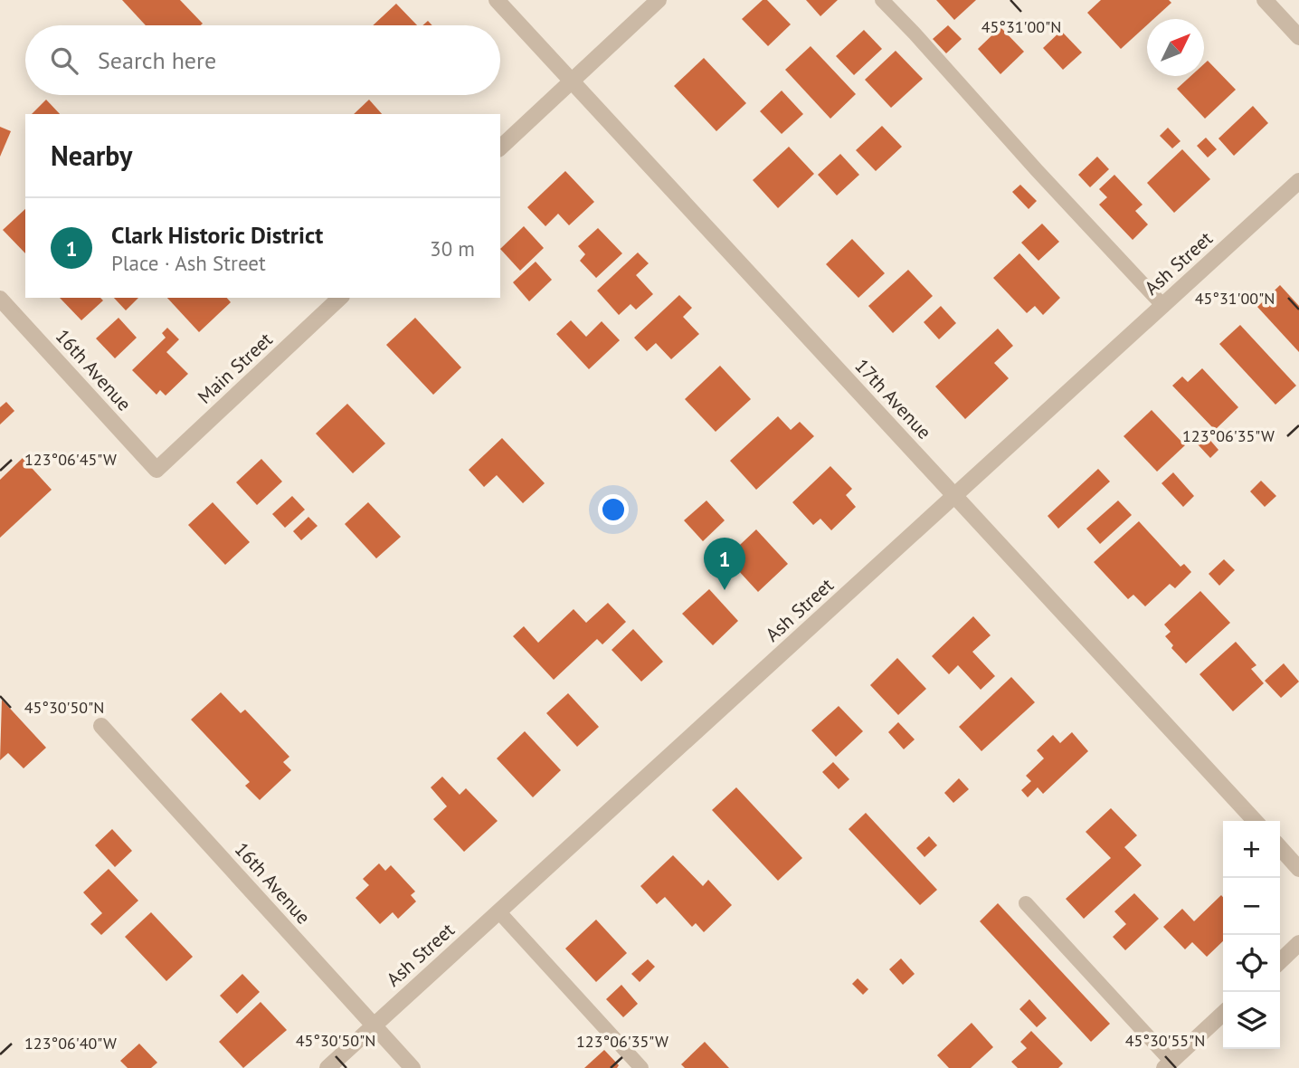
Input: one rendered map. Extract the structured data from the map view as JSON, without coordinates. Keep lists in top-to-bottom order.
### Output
{
  "streets": {
    "street": [
      "Ash Street",
      "Main Street",
      "16th Avenue",
      "17th Avenue"
    ]
  },
  "crossings": [
    ["Ash Street", "16th Avenue"],
    ["Ash Street", "17th Avenue"],
    ["Main Street", "16th Avenue"]
  ],
  "north": "top right",
  "page": {
    "search": "Search here",
    "heading": "Nearby",
    "list": [
      {
        "mark": "1",
        "name": "Clark Historic District",
        "note": "Place · Ash Street",
        "value": "30 m"
      }
    ],
    "pins": "1",
    "map_buttons": ["+", "−"]
  },
  "coordinates": [
    "45°31'00\"N",
    "123°06'35\"W",
    "123°06'45\"W",
    "45°30'50\"N",
    "45°30'55\"N",
    "123°06'40\"W"
  ]
}
